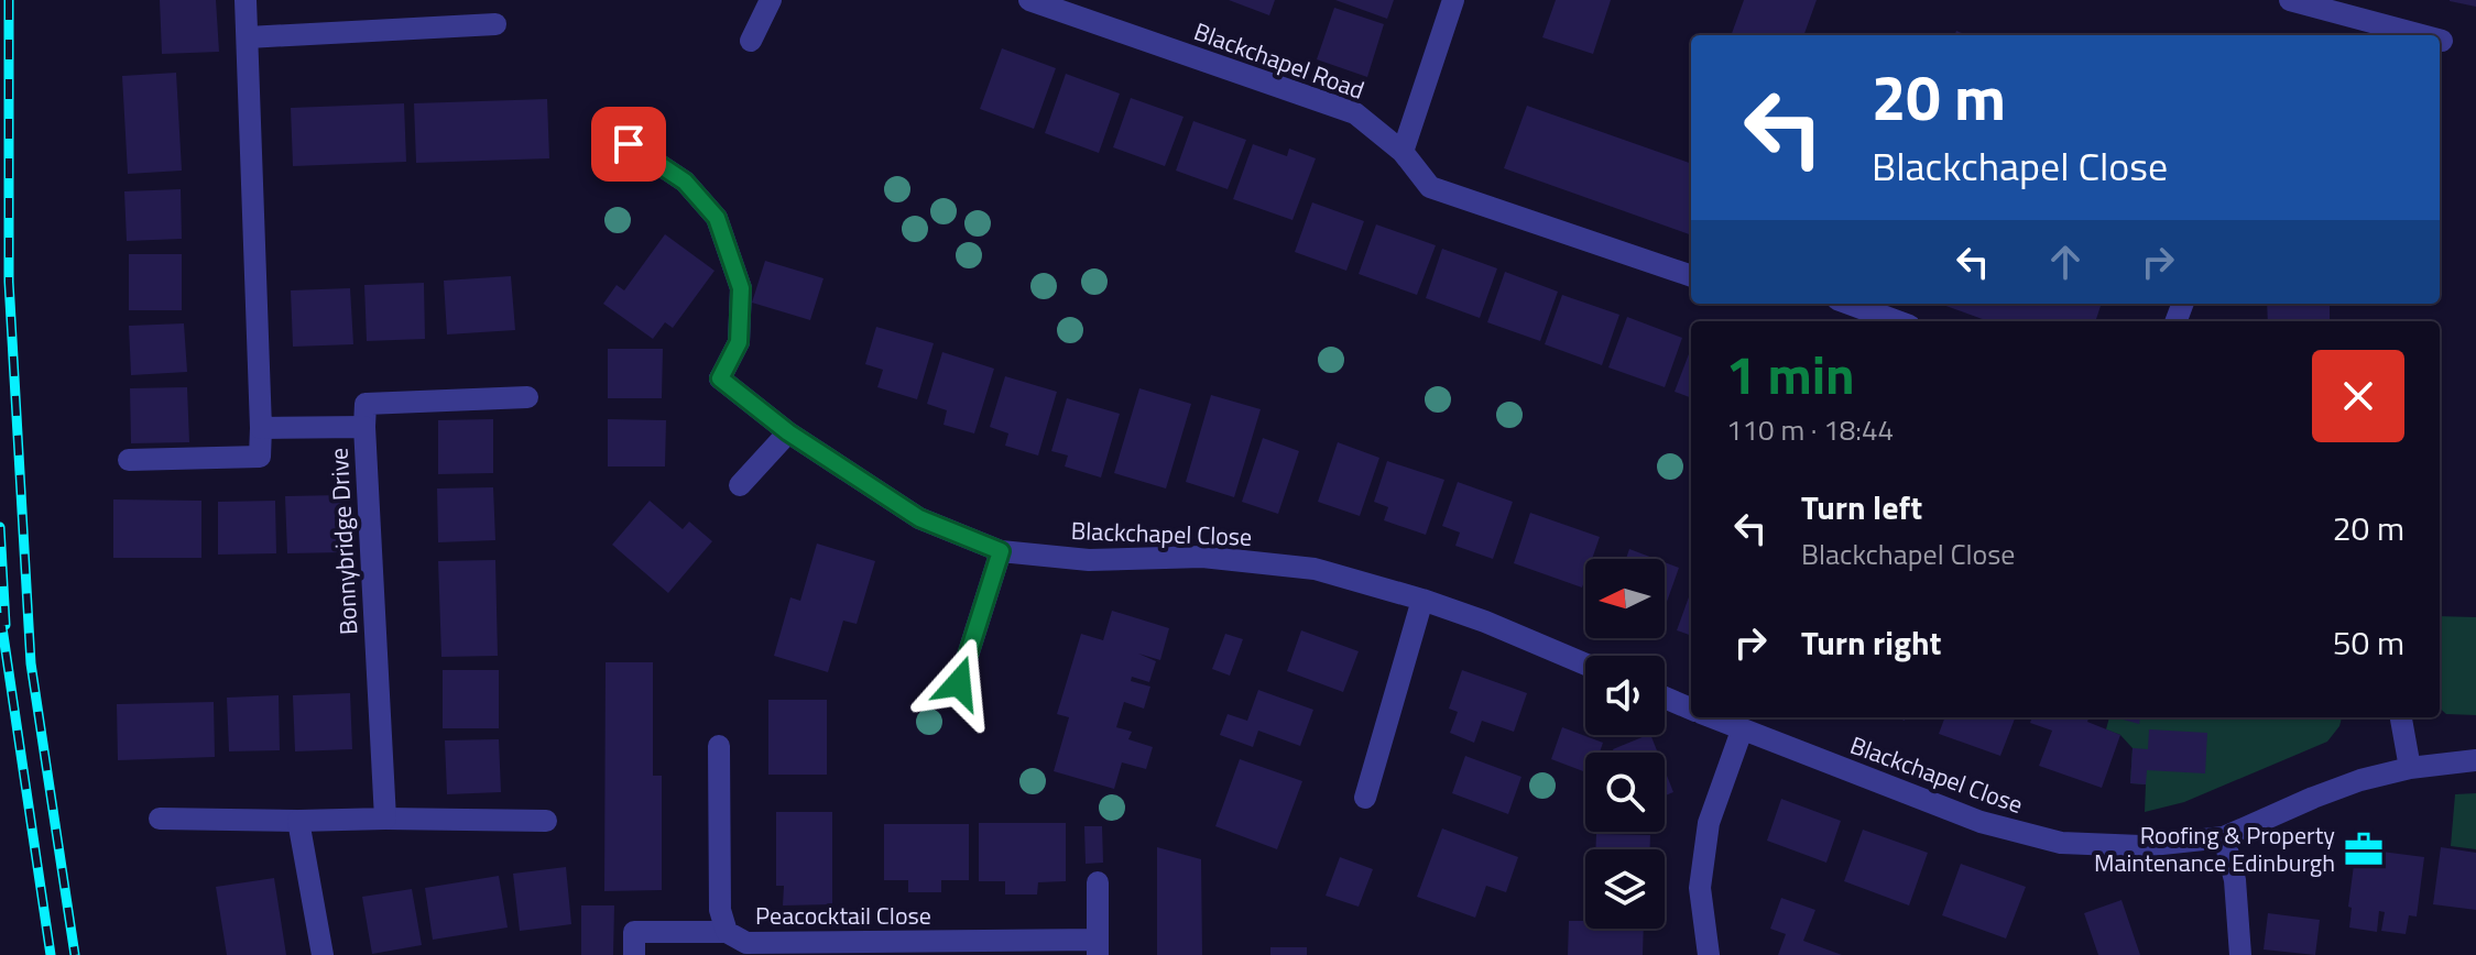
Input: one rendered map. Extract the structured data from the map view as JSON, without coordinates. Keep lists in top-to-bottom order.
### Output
{
  "streets": {
    "street": [
      "Blackchapel Road",
      "Blackchapel Close",
      "Bonnybridge Drive",
      "Peacocktail Close"
    ]
  },
  "places": {
    "office": ["Roofing & Property Maintenance Edinburgh"]
  },
  "north": "left",
  "page": {
    "turn": ["20 m", "Blackchapel Close"],
    "heading": ["1 min", "110 m · 18:44"],
    "list": [
      {
        "name": "Turn left",
        "note": "Blackchapel Close",
        "value": "20 m"
      },
      {
        "name": "Turn right",
        "value": "50 m"
      }
    ]
  }
}
